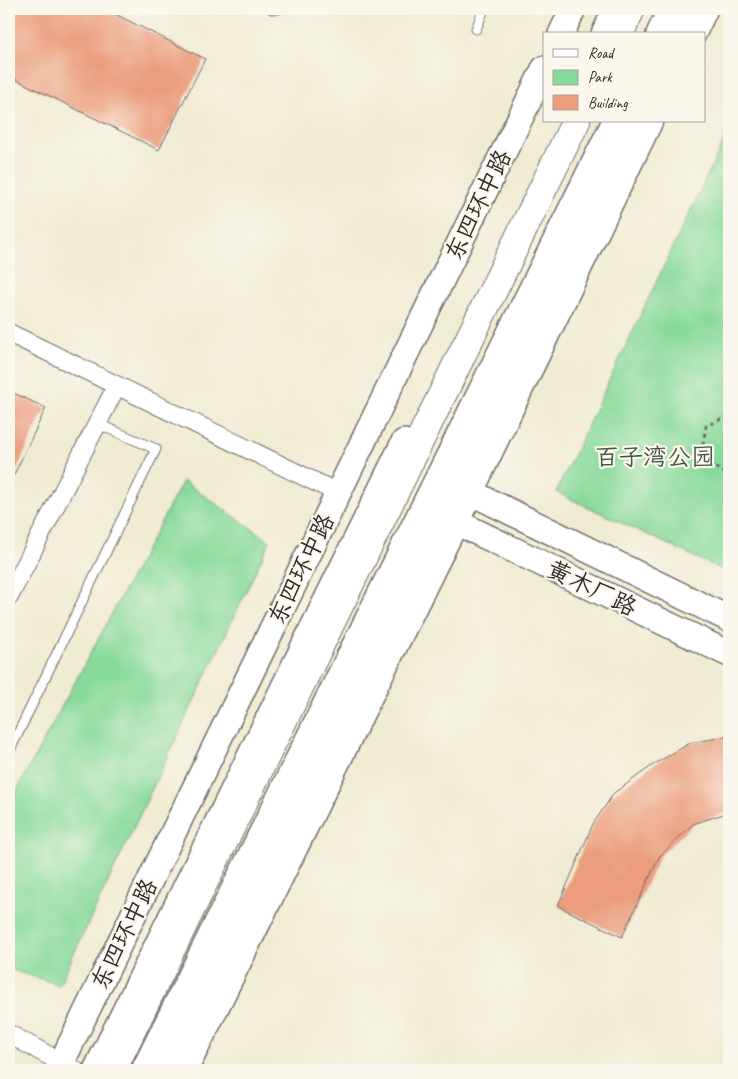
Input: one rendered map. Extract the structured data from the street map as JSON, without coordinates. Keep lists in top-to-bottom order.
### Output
{
  "streets": {
    "highway": ["东四环中路"],
    "main road": ["黄木厂路"]
  },
  "parks": ["百子湾公园"],
  "legend": ["Road", "Park", "Building"]
}
